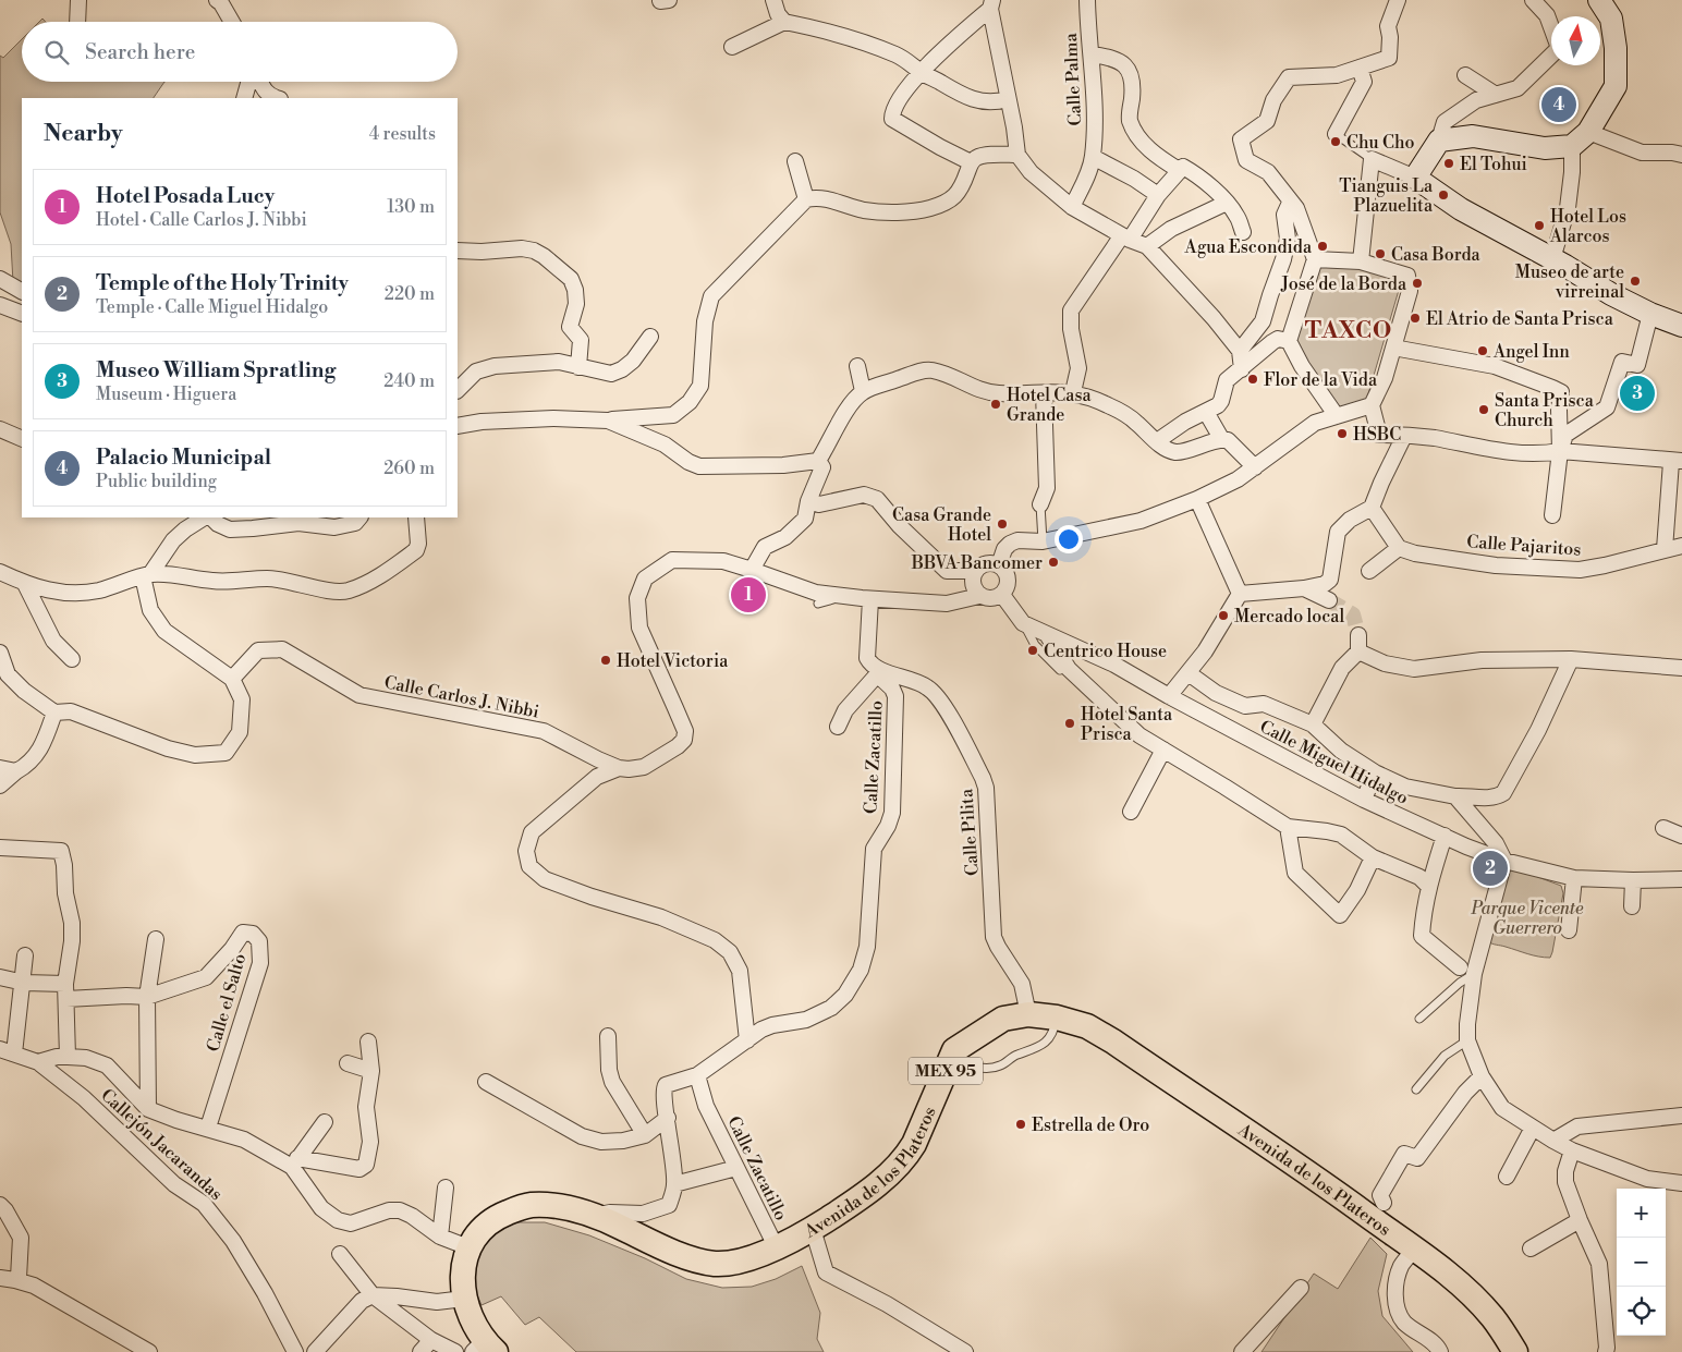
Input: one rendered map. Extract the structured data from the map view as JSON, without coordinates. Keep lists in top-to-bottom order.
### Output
{
  "streets": {
    "main road": ["MEX 95", "Avenida de los Plateros"],
    "street": [
      "Calle Palma",
      "Calle Pajaritos",
      "Calle Carlos J. Nibbi",
      "Calle Zacatillo",
      "Calle Miguel Hidalgo",
      "Calle Pilita",
      "Calle el Salto",
      "Callejón Jacarandas"
    ]
  },
  "crossings": [
    ["Calle Carlos J. Nibbi", "Calle Miguel Hidalgo"],
    ["Calle Zacatillo", "Calle Pilita"],
    ["Calle Zacatillo", "Avenida de los Plateros"],
    ["Calle Pilita", "Avenida de los Plateros"]
  ],
  "districts": ["TAXCO"],
  "parks": ["Parque Vicente Guerrero"],
  "places": [
    "Chu Cho",
    "El Tohui",
    "Tianguis La Plazuelita",
    "Hotel Los Alarcos",
    "Agua Escondida",
    "Casa Borda",
    "Museo de arte virreinal",
    "José de la Borda",
    "El Atrio de Santa Prisca",
    "Angel Inn",
    "Flor de la Vida",
    "Hotel Casa Grande",
    "Santa Prisca Church",
    "HSBC",
    "Casa Grande Hotel",
    "BBVA Bancomer",
    "Mercado local",
    "Centrico House",
    "Hotel Victoria",
    "Hotel Santa Prisca",
    "Estrella de Oro"
  ],
  "north": "top",
  "page": {
    "search": "Search here",
    "pins": [
      "4",
      "3",
      "1",
      "2"
    ],
    "heading": ["Nearby", "4 results"],
    "list": [
      {
        "mark": "1",
        "name": "Hotel Posada Lucy",
        "note": "Hotel · Calle Carlos J. Nibbi",
        "value": "130 m"
      },
      {
        "mark": "2",
        "name": "Temple of the Holy Trinity",
        "note": "Temple · Calle Miguel Hidalgo",
        "value": "220 m"
      },
      {
        "mark": "3",
        "name": "Museo William Spratling",
        "note": "Museum · Higuera",
        "value": "240 m"
      },
      {
        "mark": "4",
        "name": "Palacio Municipal",
        "note": "Public building",
        "value": "260 m"
      }
    ],
    "map_buttons": ["+", "−"]
  }
}
